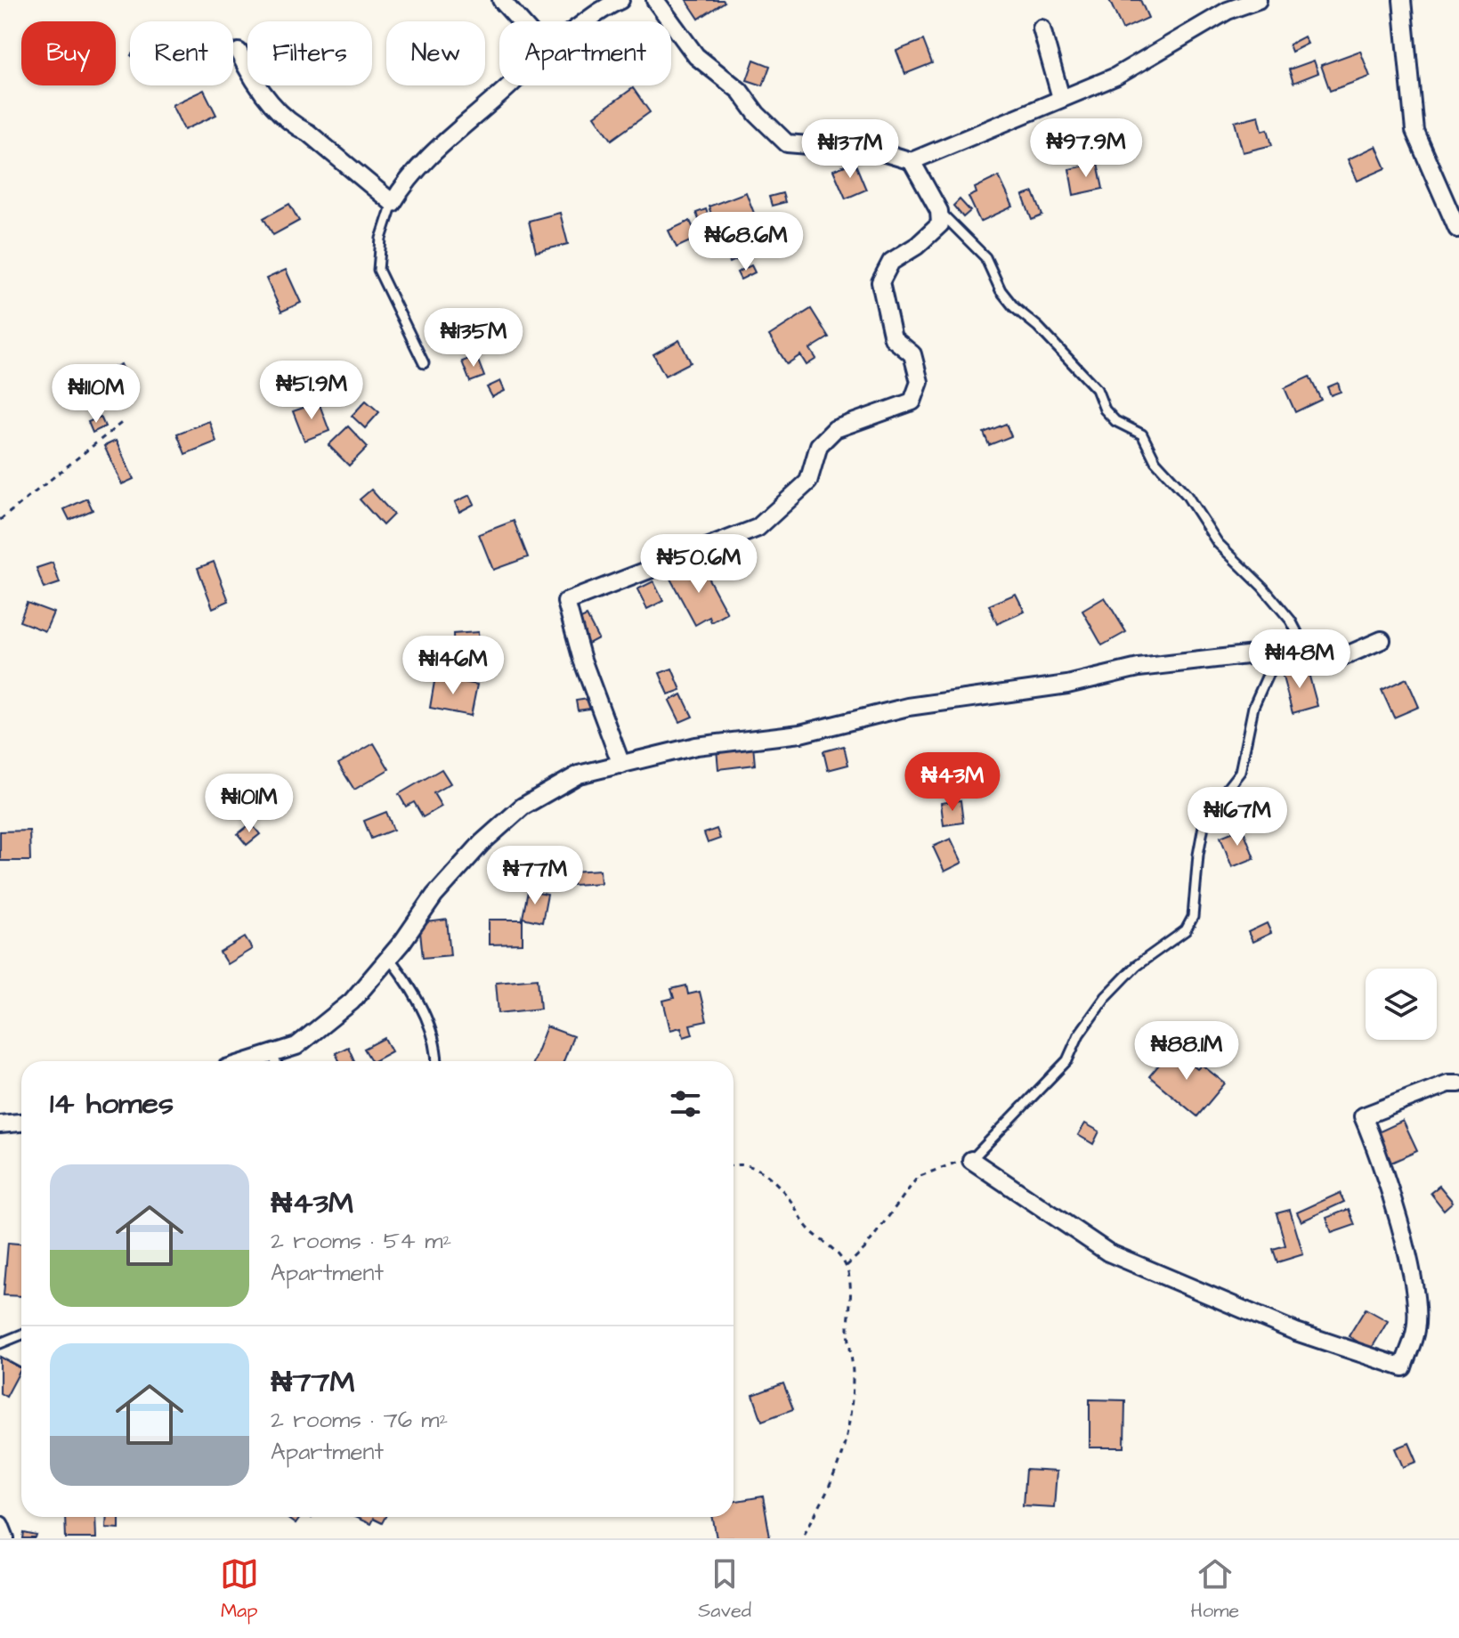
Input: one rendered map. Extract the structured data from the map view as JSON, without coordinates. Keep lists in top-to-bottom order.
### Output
{
  "page": {
    "chip": [
      "Buy",
      "Rent",
      "Filters",
      "New",
      "Apartment"
    ],
    "price": [
      "₦97.9M",
      "₦137M",
      "₦68.6M",
      "₦135M",
      "₦51.9M",
      "₦110M",
      "₦50.6M",
      "₦148M",
      "₦146M",
      "₦43M",
      "₦101M",
      "₦167M",
      "₦77M",
      "₦88.1M"
    ],
    "heading": "14 homes",
    "list": [
      {
        "name": "₦43M",
        "note": "2 rooms · 54 m² · Apartment"
      },
      {
        "name": "₦77M",
        "note": "2 rooms · 76 m² · Apartment"
      }
    ],
    "tabs": ["Map", "Saved", "Home"]
  }
}
